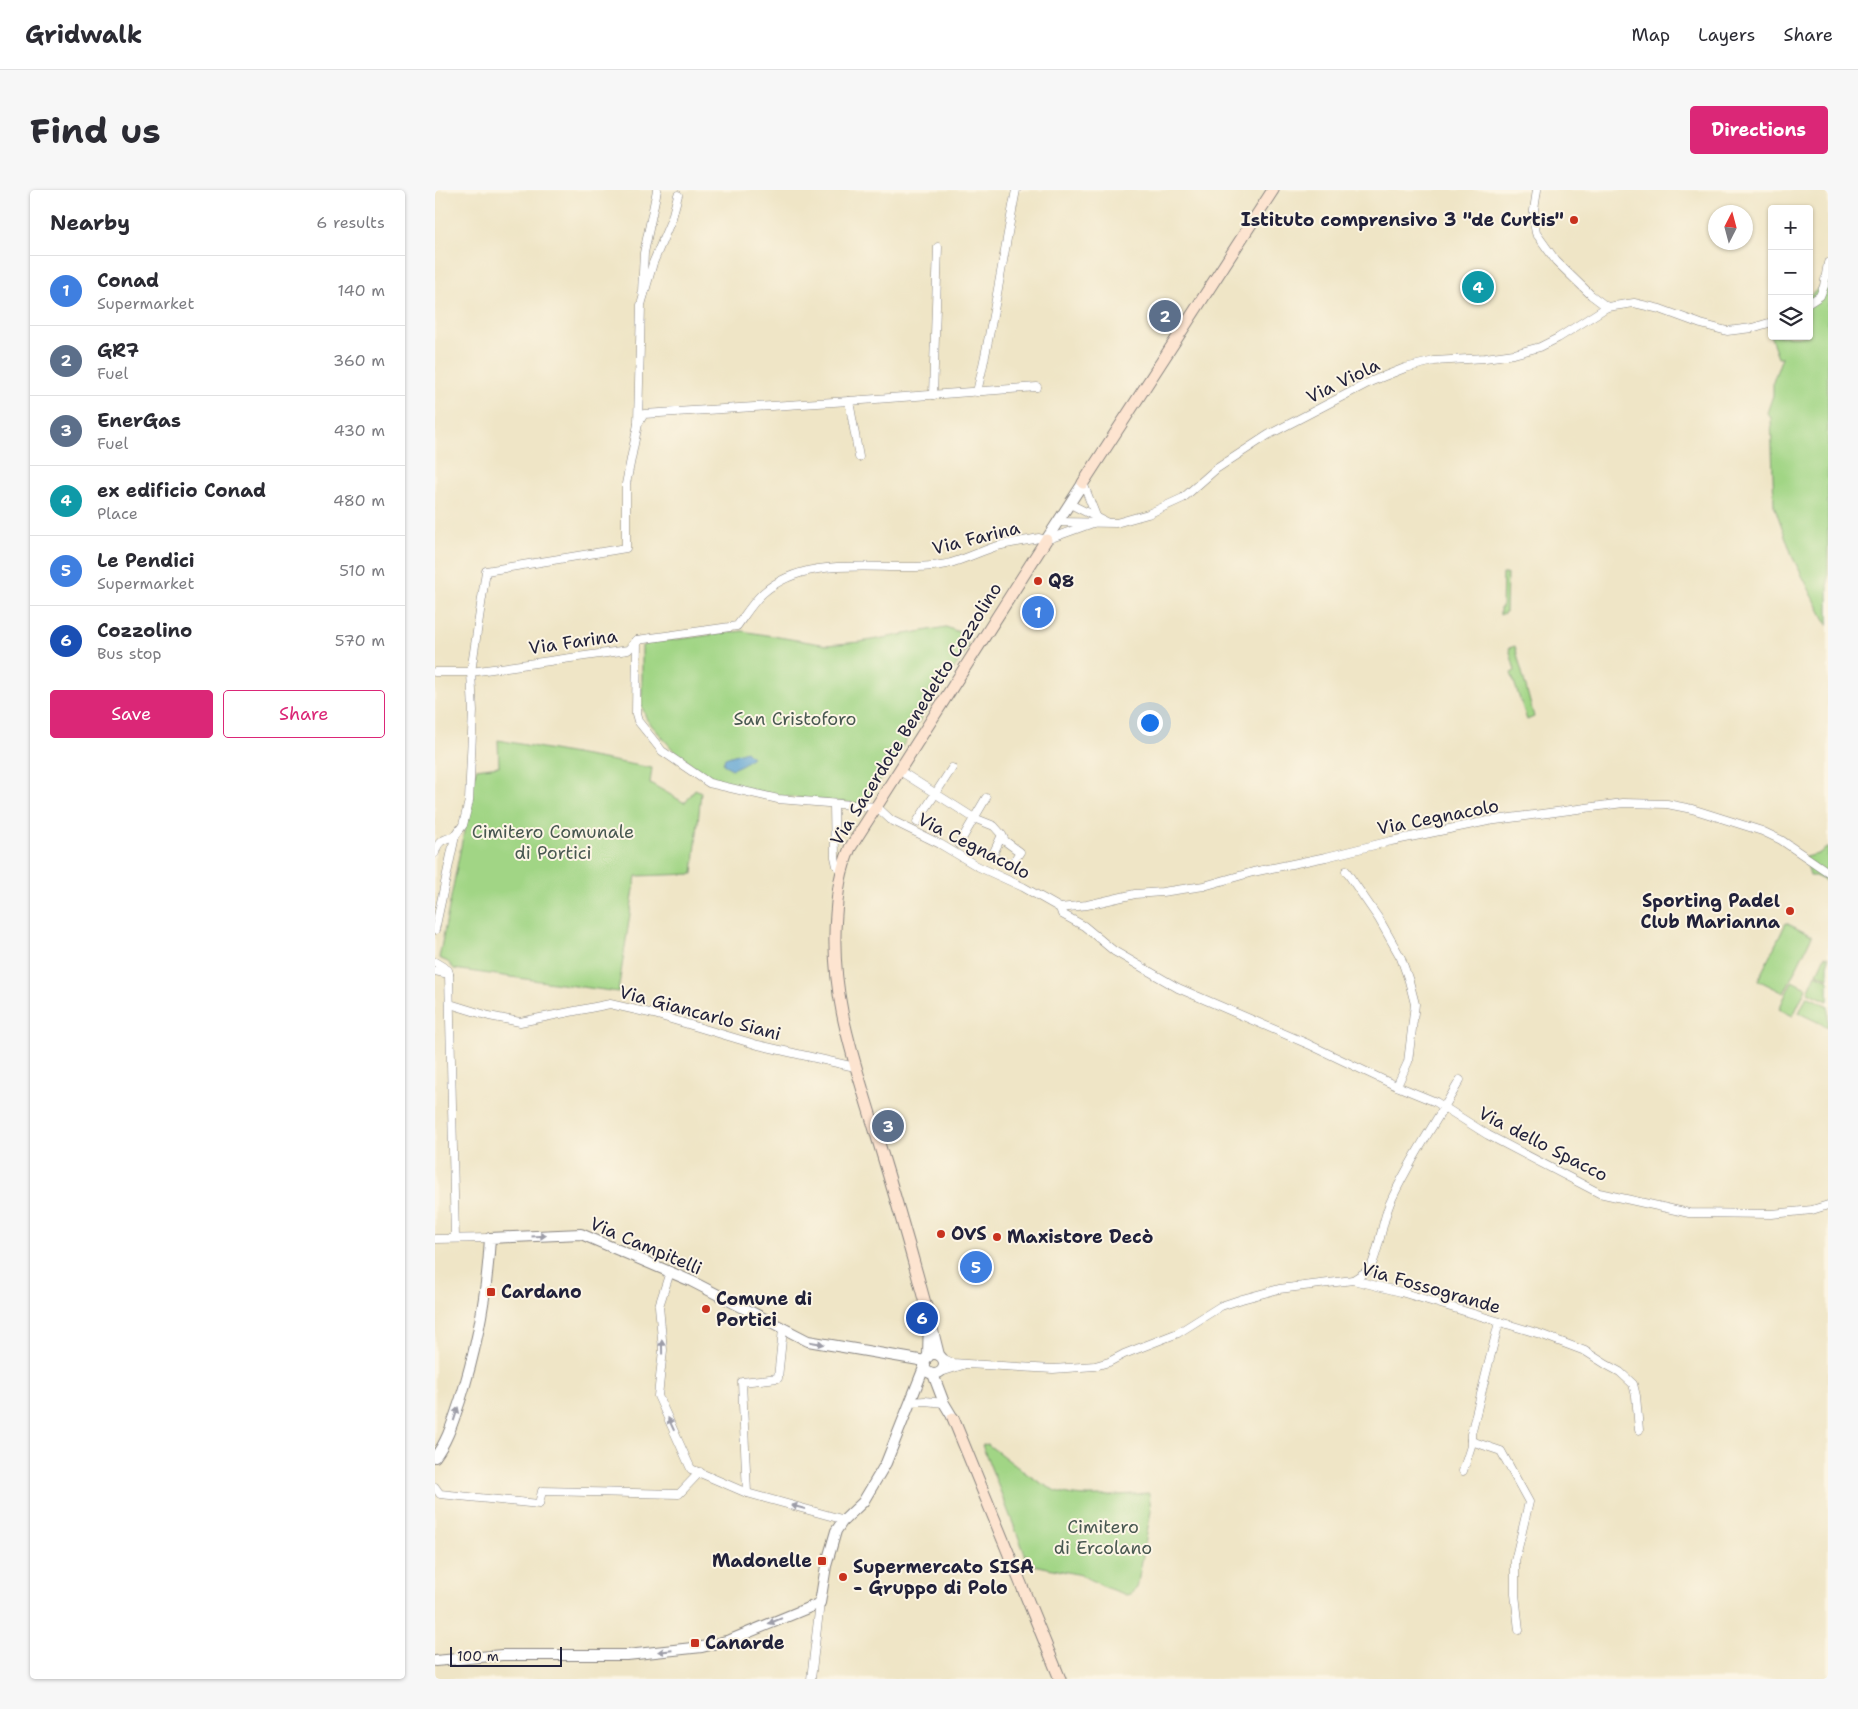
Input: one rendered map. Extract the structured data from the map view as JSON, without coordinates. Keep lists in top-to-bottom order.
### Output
{
  "streets": {
    "main road": ["Via Sacerdote Benedetto Cozzolino"],
    "street": [
      "Via Viola",
      "Via Farina",
      "Via Cegnacolo",
      "Via Giancarlo Siani",
      "Via dello Spacco",
      "Via Campitelli",
      "Via Fossogrande"
    ]
  },
  "crossings": [
    ["Via Viola", "Via Sacerdote Benedetto Cozzolino"],
    ["Via Farina", "Via Sacerdote Benedetto Cozzolino"],
    ["Via Sacerdote Benedetto Cozzolino", "Via Cegnacolo"],
    ["Via Sacerdote Benedetto Cozzolino", "Via Giancarlo Siani"],
    ["Via Sacerdote Benedetto Cozzolino", "Via Campitelli"],
    ["Via Cegnacolo", "Via dello Spacco"]
  ],
  "one_way": ["Via Campitelli"],
  "parks": ["San Cristoforo", "Cimitero Comunale di Portici", "Cimitero di Ercolano"],
  "places": {
    "other": [
      "Istituto comprensivo 3 \"de Curtis\"",
      "Q8",
      "Sporting Padel Club Marianna",
      "OVS",
      "Maxistore Decò",
      "Comune di Portici",
      "Supermercato SISA - Gruppo di Polo"
    ],
    "transit": ["Cardano", "Madonelle", "Canarde"]
  },
  "scale_bar": "100 m",
  "north": "top",
  "page": {
    "header": "Gridwalk",
    "nav": ["Map", "Layers", "Share"],
    "buttons": [
      "Directions",
      ["Save", "Share"]
    ],
    "title": "Find us",
    "heading": ["Nearby", "6 results"],
    "map_buttons": ["+", "−"],
    "list": [
      {
        "mark": "1",
        "name": "Conad",
        "note": "Supermarket",
        "value": "140 m"
      },
      {
        "mark": "2",
        "name": "GR7",
        "note": "Fuel",
        "value": "360 m"
      },
      {
        "mark": "3",
        "name": "EnerGas",
        "note": "Fuel",
        "value": "430 m"
      },
      {
        "mark": "4",
        "name": "ex edificio Conad",
        "note": "Place",
        "value": "480 m"
      },
      {
        "mark": "5",
        "name": "Le Pendici",
        "note": "Supermarket",
        "value": "510 m"
      },
      {
        "mark": "6",
        "name": "Cozzolino",
        "note": "Bus stop",
        "value": "570 m"
      }
    ],
    "pins": [
      "4",
      "2",
      "1",
      "3",
      "5",
      "6"
    ],
    "scale": "100 m"
  }
}
